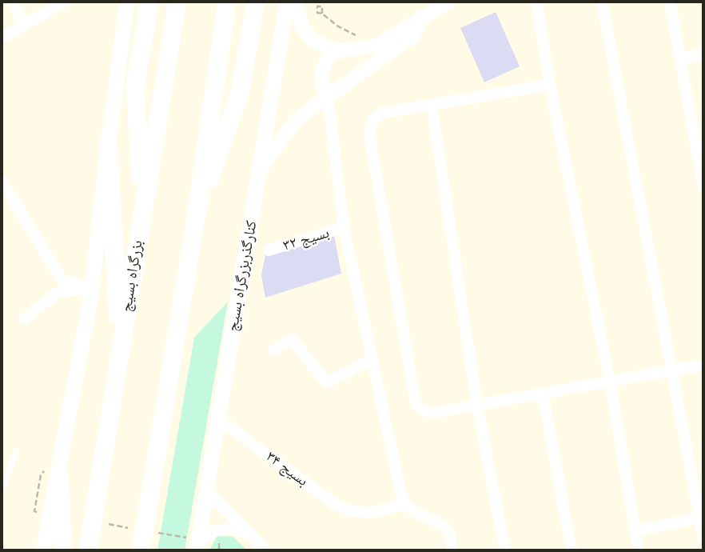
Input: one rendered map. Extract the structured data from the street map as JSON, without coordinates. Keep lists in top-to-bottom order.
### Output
{
  "streets": {
    "highway": ["بزرگراه بسیج"],
    "main road": ["کنارگذربزرگراه بسیج"],
    "street": ["بسیج ۳۲", "بسیج ۳۴"]
  }
}
